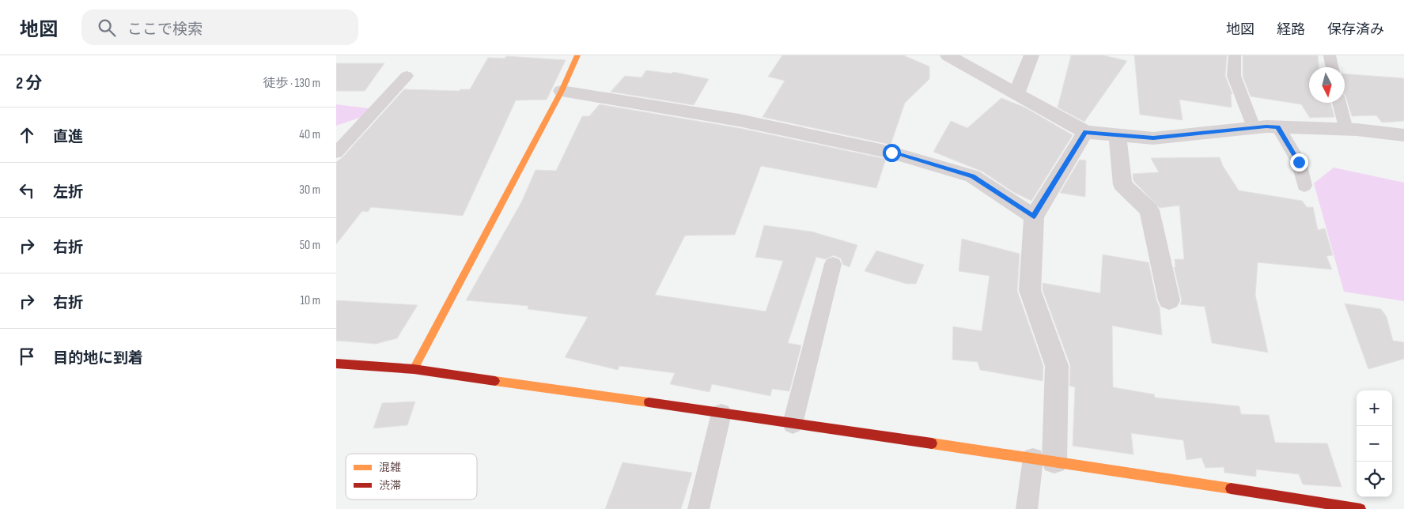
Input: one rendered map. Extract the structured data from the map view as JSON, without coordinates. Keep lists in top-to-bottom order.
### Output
{
  "legend": ["混雑", "渋滞"],
  "north": "bottom",
  "page": {
    "header": "地図",
    "search": "ここで検索",
    "nav": ["地図", "経路", "保存済み"],
    "heading": ["2 分", "徒歩 · 130 m"],
    "list": [
      ["直進", "40 m"],
      ["左折", "30 m"],
      ["右折", "50 m"],
      ["右折", "10 m"],
      "目的地に到着"
    ],
    "map_buttons": ["+", "−"]
  }
}
